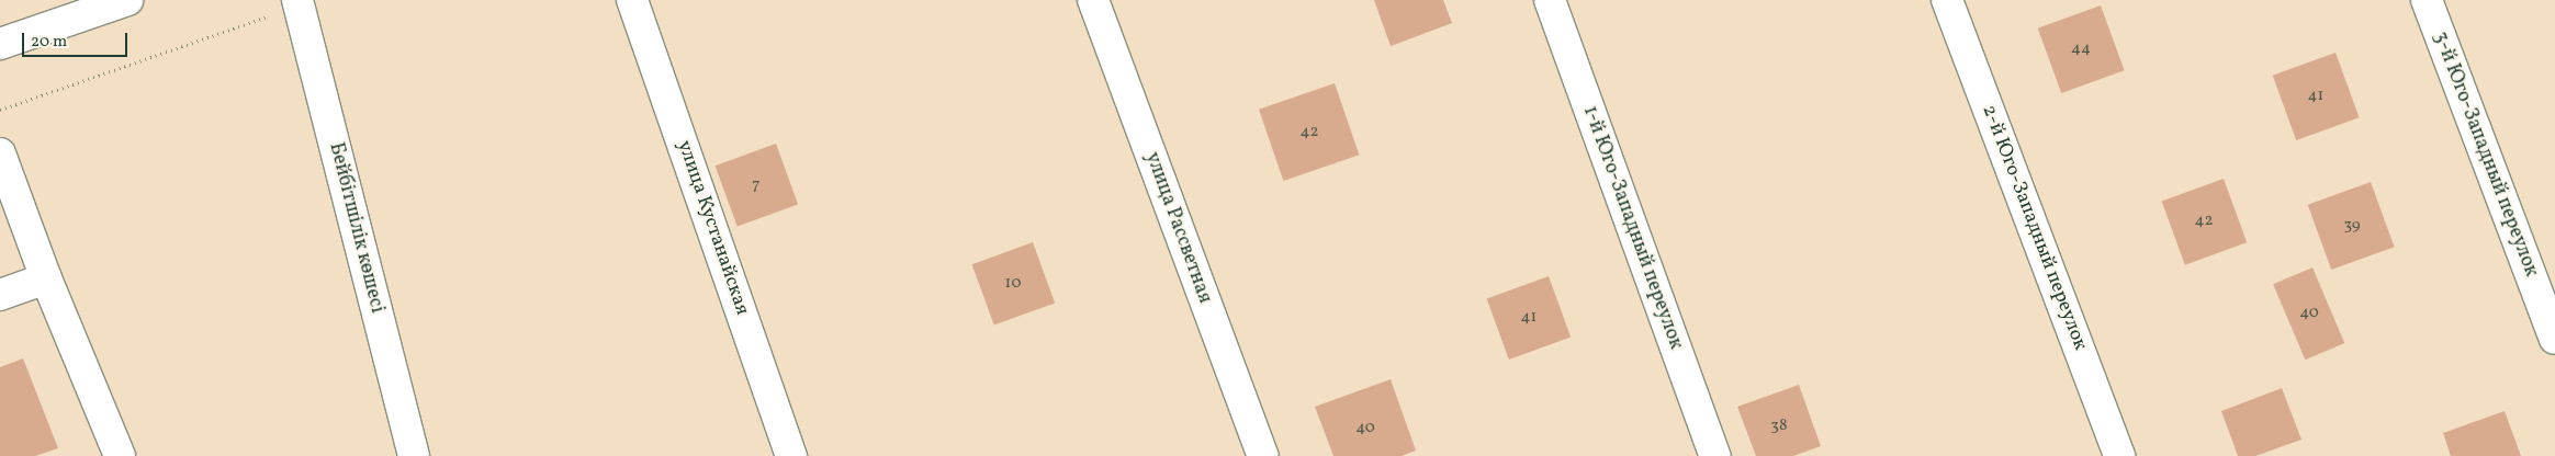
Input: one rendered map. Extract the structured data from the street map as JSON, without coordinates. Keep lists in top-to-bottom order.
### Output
{
  "streets": {
    "street": [
      "3-й Юго-Западный переулок",
      "Бейбітшілік көшесі",
      "улица Кустанайская",
      "улица Рассветная",
      "1-й Юго-Западный переулок",
      "2-й Юго-Западный переулок"
    ]
  },
  "house_numbers": [
    "44",
    "41",
    "42",
    "7",
    "42",
    "39",
    "10",
    "40",
    "41",
    "38",
    "40"
  ],
  "scale_bar": "20 m"
}
